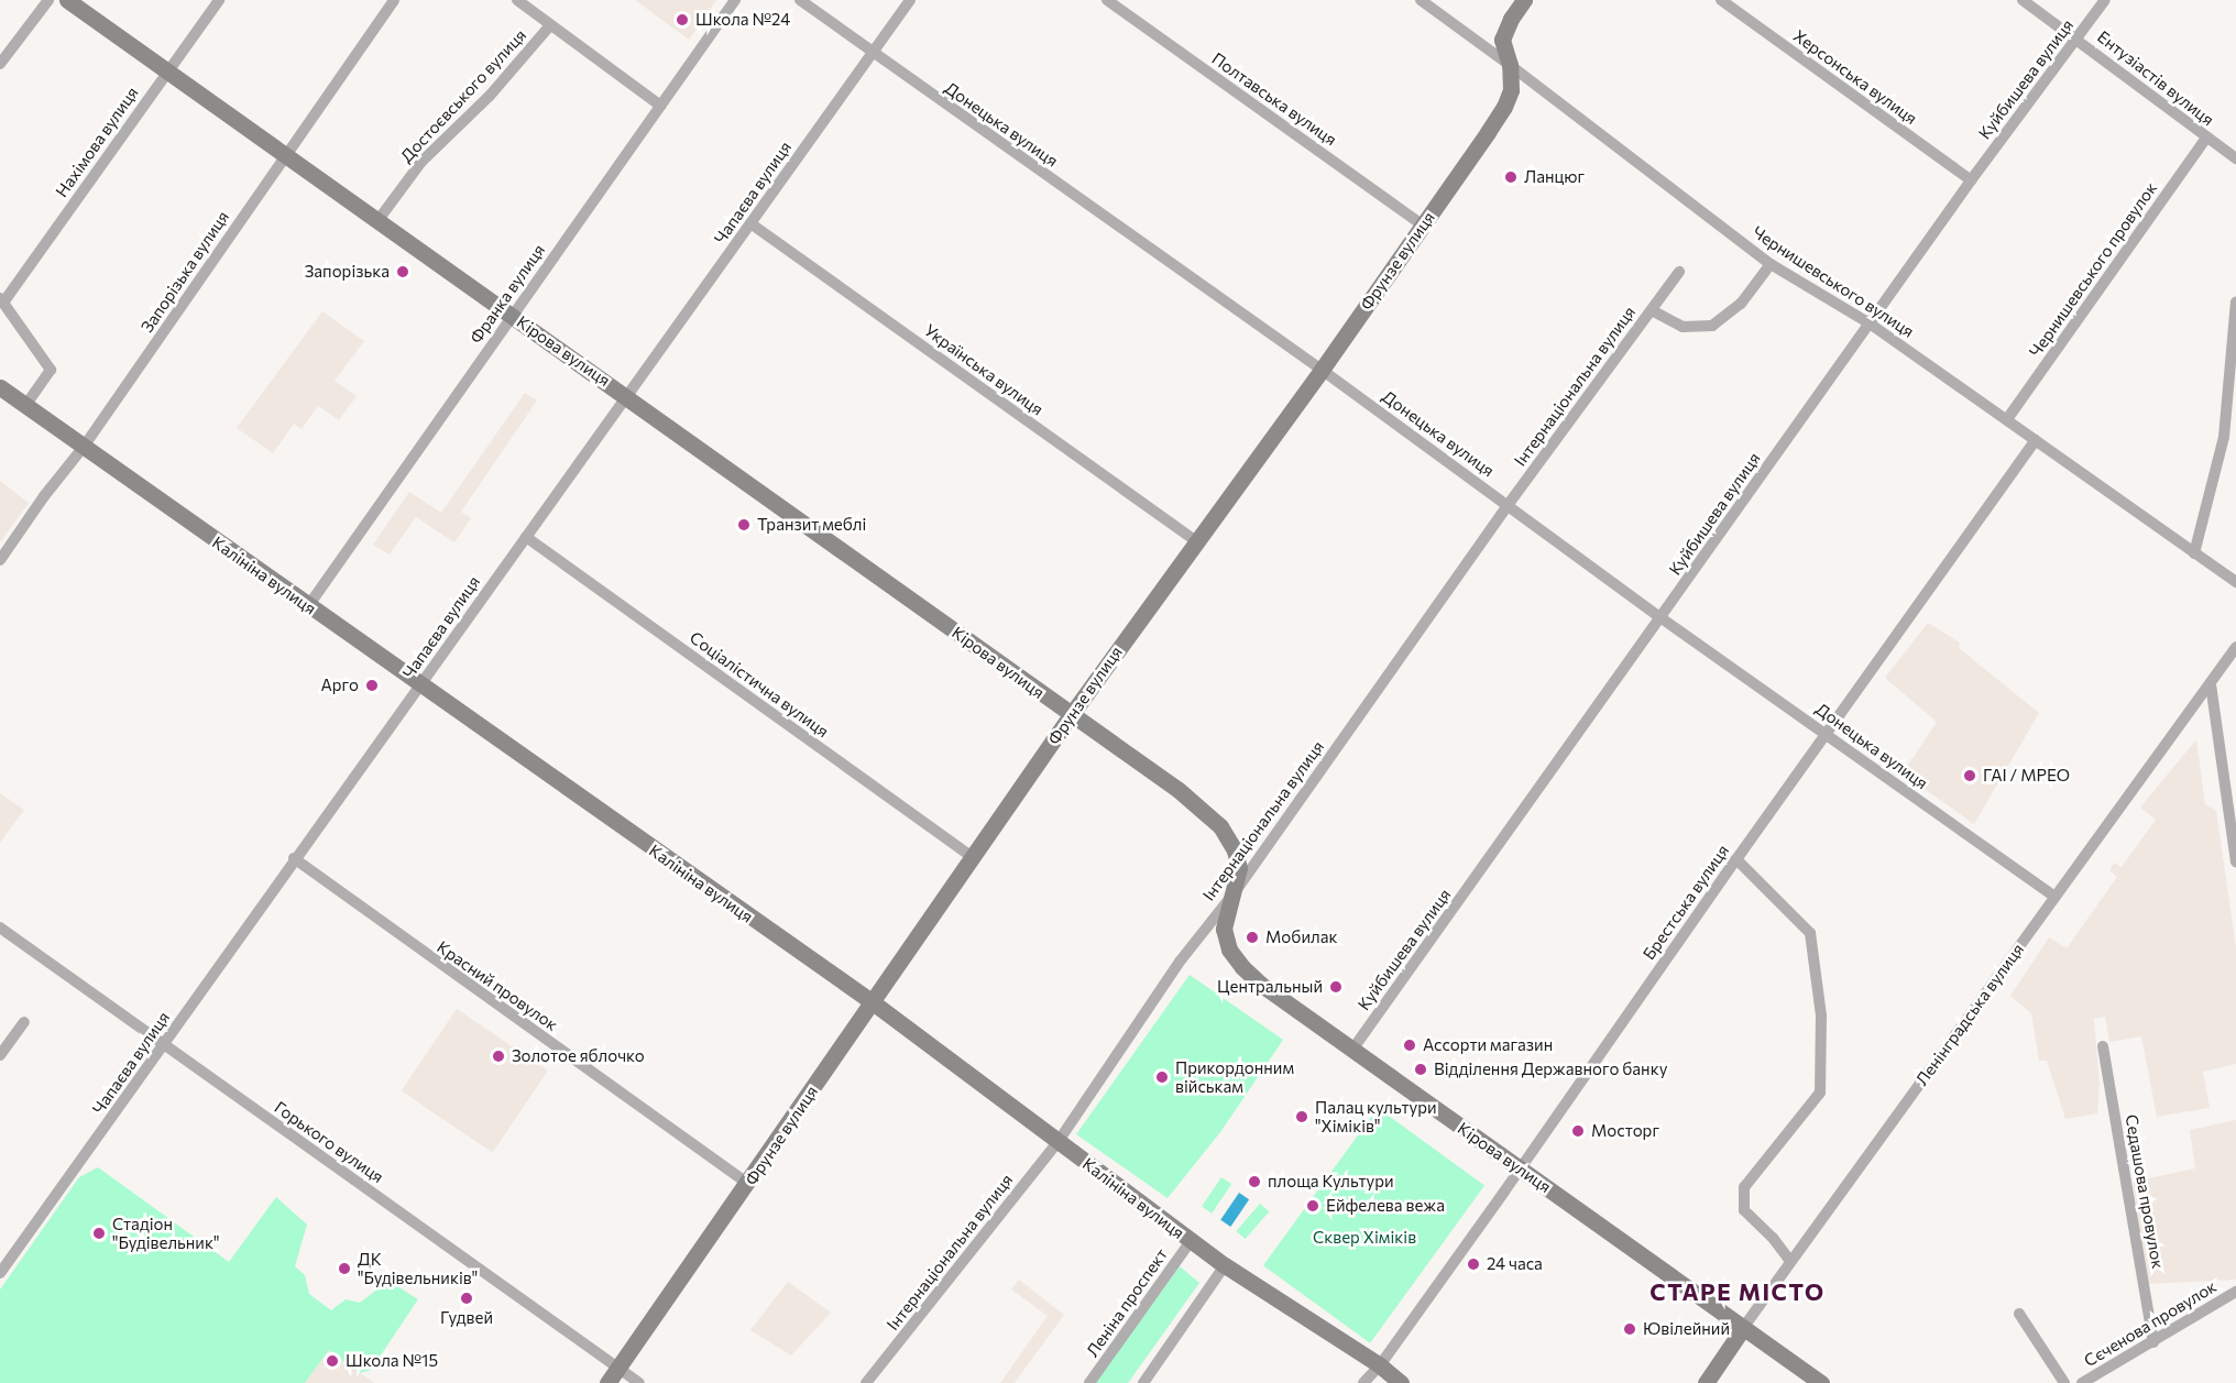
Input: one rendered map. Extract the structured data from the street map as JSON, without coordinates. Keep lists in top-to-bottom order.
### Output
{
  "streets": {
    "street": [
      "Херсонська вулиця",
      "Ентузіастів вулиця",
      "Куйбишева вулиця",
      "Достоєвського вулиця",
      "Полтавська вулиця",
      "Донецька вулиця",
      "Нахімова вулиця",
      "Чапаєва вулиця",
      "Фрунзе вулиця",
      "Чернишевського провулок",
      "Запорізька вулиця",
      "Чернишевського вулиця",
      "Франка вулиця",
      "Кірова вулиця",
      "Українська вулиця",
      "Інтернаціональна вулиця",
      "Калініна вулиця",
      "Соціалістична вулиця",
      "Брестська вулиця",
      "Красний провулок",
      "Ленінградська вулиця",
      "Горького вулиця",
      "Седашова провулок",
      "Леніна проспект",
      "Сєченова провулок"
    ]
  },
  "crossings": [
    ["Херсонська вулиця", "Куйбишева вулиця"],
    ["Ентузіастів вулиця", "Куйбишева вулиця"],
    ["Ентузіастів вулиця", "Чернишевського провулок"],
    ["Куйбишева вулиця", "Донецька вулиця"],
    ["Куйбишева вулиця", "Чернишевського вулиця"],
    ["Куйбишева вулиця", "Кірова вулиця"],
    ["Достоєвського вулиця", "Кірова вулиця"],
    ["Полтавська вулиця", "Фрунзе вулиця"],
    ["Донецька вулиця", "Чапаєва вулиця"],
    ["Донецька вулиця", "Фрунзе вулиця"],
    ["Донецька вулиця", "Інтернаціональна вулиця"],
    ["Донецька вулиця", "Брестська вулиця"],
    ["Донецька вулиця", "Ленінградська вулиця"],
    ["Нахімова вулиця", "Кірова вулиця"],
    ["Чапаєва вулиця", "Кірова вулиця"],
    ["Чапаєва вулиця", "Українська вулиця"],
    ["Чапаєва вулиця", "Калініна вулиця"],
    ["Чапаєва вулиця", "Соціалістична вулиця"],
    ["Чапаєва вулиця", "Красний провулок"],
    ["Чапаєва вулиця", "Горького вулиця"],
    ["Фрунзе вулиця", "Чернишевського вулиця"],
    ["Фрунзе вулиця", "Кірова вулиця"],
    ["Фрунзе вулиця", "Українська вулиця"],
    ["Фрунзе вулиця", "Калініна вулиця"],
    ["Фрунзе вулиця", "Соціалістична вулиця"],
    ["Фрунзе вулиця", "Красний провулок"],
    ["Фрунзе вулиця", "Горького вулиця"],
    ["Чернишевського провулок", "Чернишевського вулиця"],
    ["Запорізька вулиця", "Кірова вулиця"],
    ["Запорізька вулиця", "Калініна вулиця"],
    ["Чернишевського вулиця", "Брестська вулиця"],
    ["Франка вулиця", "Кірова вулиця"],
    ["Франка вулиця", "Калініна вулиця"],
    ["Кірова вулиця", "Інтернаціональна вулиця"],
    ["Кірова вулиця", "Брестська вулиця"],
    ["Кірова вулиця", "Ленінградська вулиця"],
    ["Інтернаціональна вулиця", "Калініна вулиця"],
    ["Калініна вулиця", "Брестська вулиця"],
    ["Калініна вулиця", "Леніна проспект"],
    ["Седашова провулок", "Сєченова провулок"]
  ],
  "districts": ["СТАРЕ МІСТО"],
  "parks": ["Сквер Хіміків"],
  "places": [
    "Школа №24",
    "Ланцюг",
    "Запорізька",
    "Транзит меблі",
    "Арго",
    "ГАІ / МРЕО",
    "Мобилак",
    "Центральный",
    "Ассорти магазин",
    "Золотое яблочко",
    "Відділення Державного банку",
    "Прикордонним військам",
    "Палац культури \"Хіміків\"",
    "Мосторг",
    "площа Культури",
    "Ейфелева вежа",
    "Стадіон \"Будівельник\"",
    "24 часа",
    "ДК \"Будівельників\"",
    "Гудвей",
    "Ювілейний",
    "Школа №15"
  ]
}
